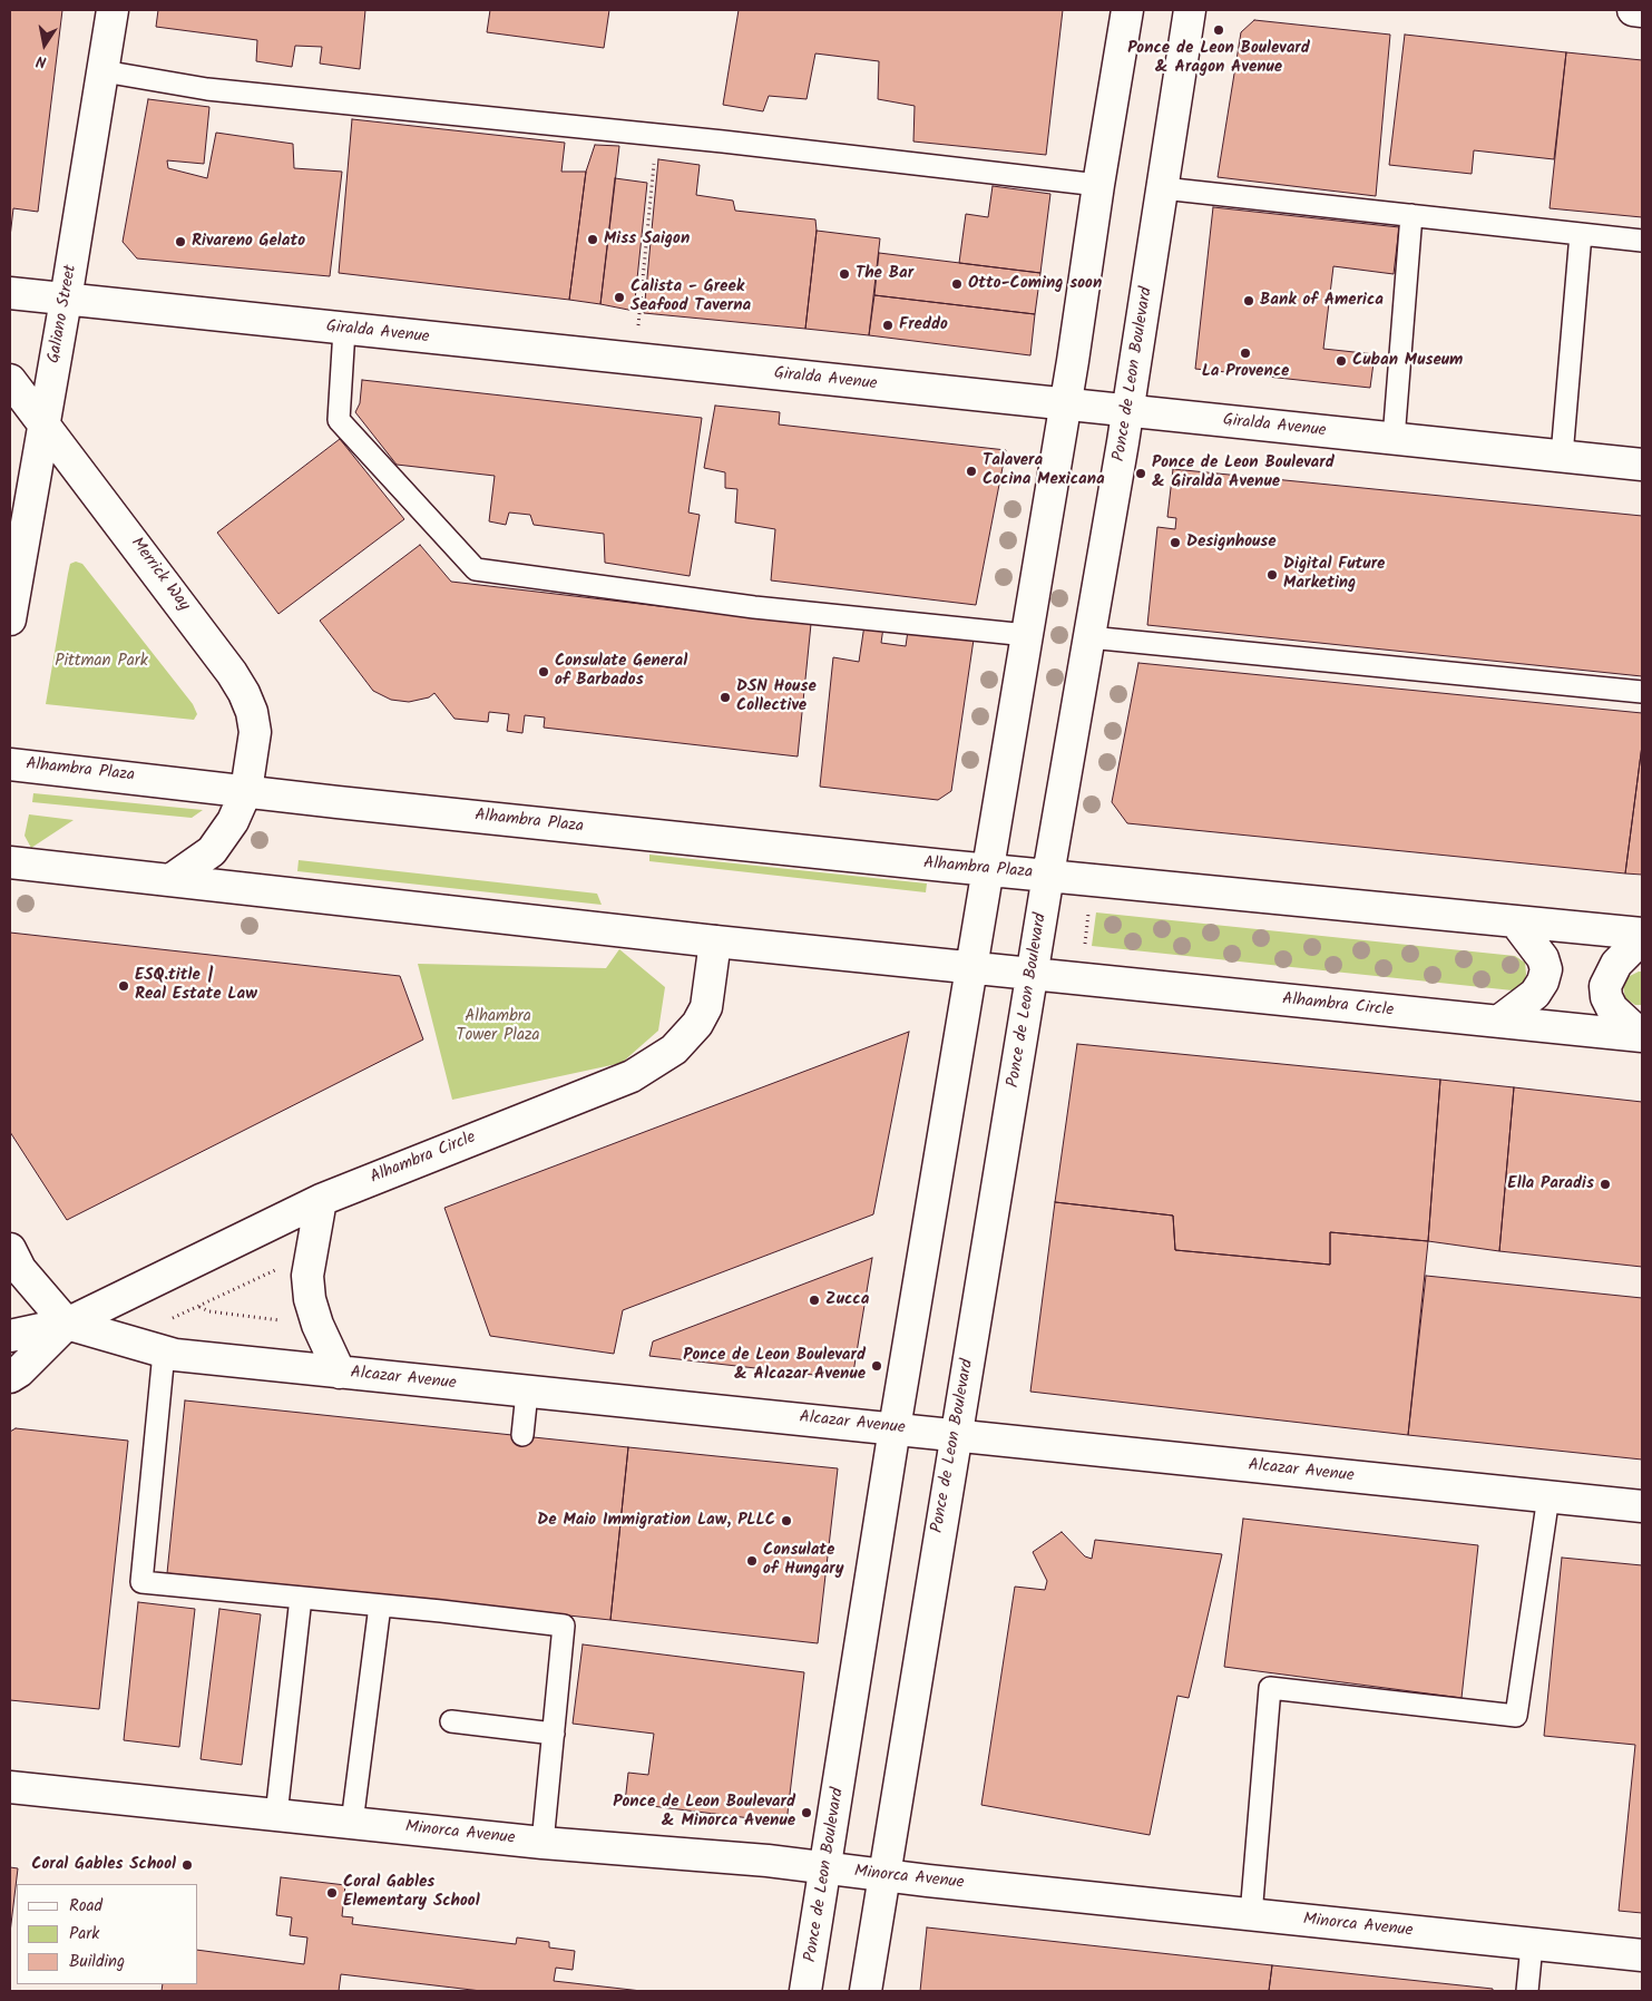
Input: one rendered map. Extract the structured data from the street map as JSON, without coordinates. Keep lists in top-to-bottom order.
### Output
{
  "streets": {
    "street": [
      "Galiano Street",
      "Giralda Avenue",
      "Ponce de Leon Boulevard",
      "Merrick Way",
      "Alhambra Plaza",
      "Alhambra Circle",
      "Alcazar Avenue",
      "Minorca Avenue"
    ]
  },
  "crossings": [
    ["Galiano Street", "Giralda Avenue"],
    ["Galiano Street", "Merrick Way"],
    ["Giralda Avenue", "Ponce de Leon Boulevard"],
    ["Ponce de Leon Boulevard", "Alhambra Plaza"],
    ["Ponce de Leon Boulevard", "Alhambra Circle"],
    ["Ponce de Leon Boulevard", "Alcazar Avenue"],
    ["Ponce de Leon Boulevard", "Minorca Avenue"],
    ["Merrick Way", "Alhambra Plaza"],
    ["Alhambra Circle", "Alcazar Avenue"]
  ],
  "parks": ["Pittman Park", "Alhambra Tower Plaza"],
  "places": [
    "Ponce de Leon Boulevard & Aragon Avenue",
    "Miss Saigon",
    "Rivareno Gelato",
    "The Bar",
    "Otto-Coming soon",
    "Calista - Greek Seafood Taverna",
    "Bank of America",
    "Freddo",
    "La Provence",
    "Cuban Museum",
    "Talavera Cocina Mexicana",
    "Ponce de Leon Boulevard & Giralda Avenue",
    "Designhouse",
    "Digital Future Marketing",
    "Consulate General of Barbados",
    "DSN House Collective",
    "ESQ.title | Real Estate Law",
    "Ella Paradis",
    "Zucca",
    "Ponce de Leon Boulevard & Alcazar Avenue",
    "De Maio Immigration Law, PLLC",
    "Consulate of Hungary",
    "Ponce de Leon Boulevard & Minorca Avenue",
    "Coral Gables School",
    "Coral Gables Elementary School"
  ],
  "legend": ["Road", "Park", "Building"],
  "north": "bottom"
}
